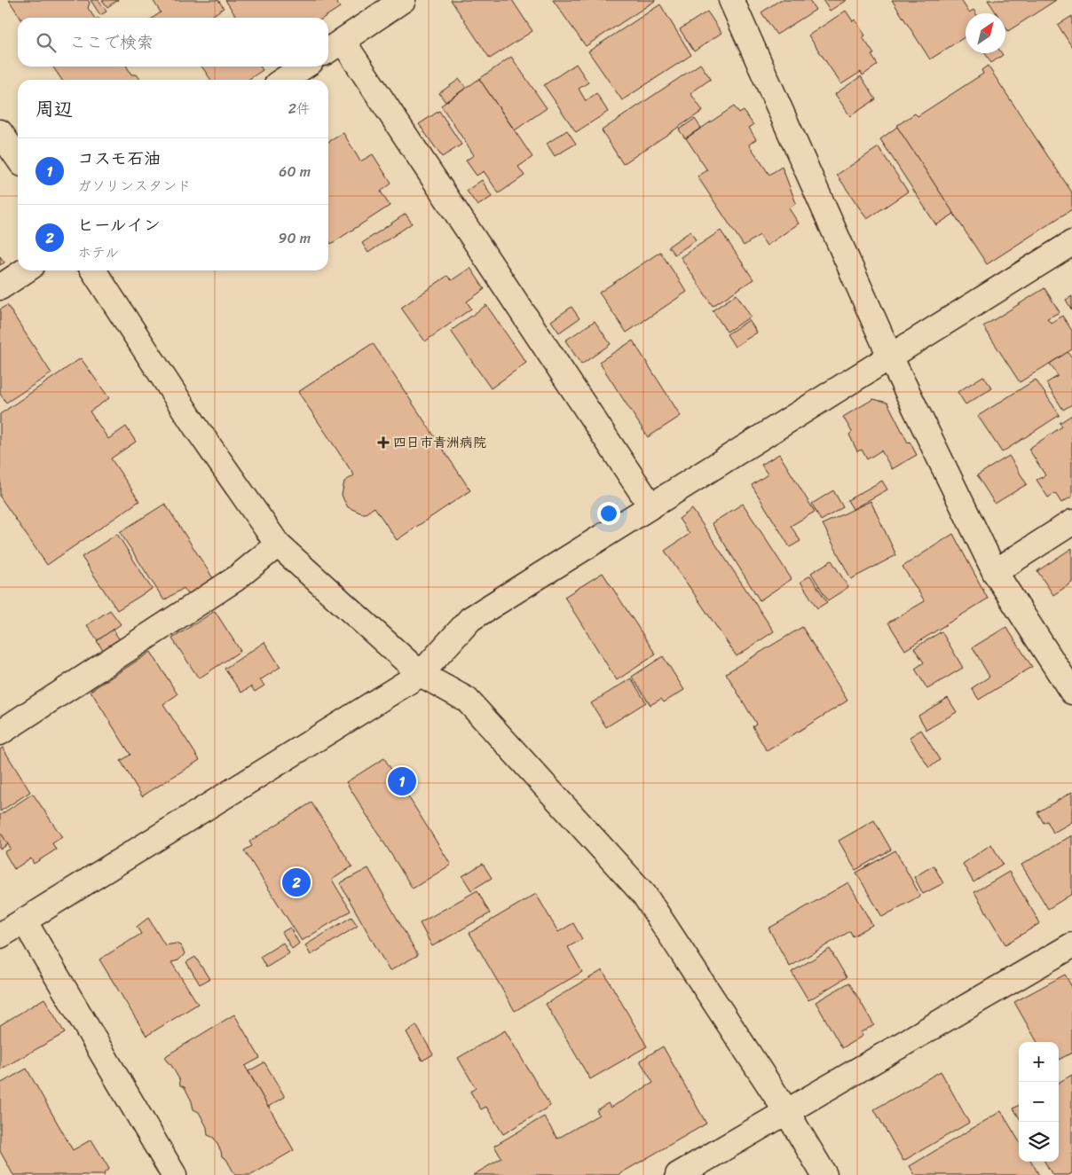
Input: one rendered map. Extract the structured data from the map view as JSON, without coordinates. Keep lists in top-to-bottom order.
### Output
{
  "places": {
    "health": ["四日市青洲病院"]
  },
  "north": "top right",
  "page": {
    "search": "ここで検索",
    "heading": ["周辺", "2件"],
    "list": [
      {
        "mark": "1",
        "name": "コスモ石油",
        "note": "ガソリンスタンド",
        "value": "60 m"
      },
      {
        "mark": "2",
        "name": "ヒールイン",
        "note": "ホテル",
        "value": "90 m"
      }
    ],
    "pins": ["1", "2"],
    "map_buttons": ["+", "−"]
  }
}
